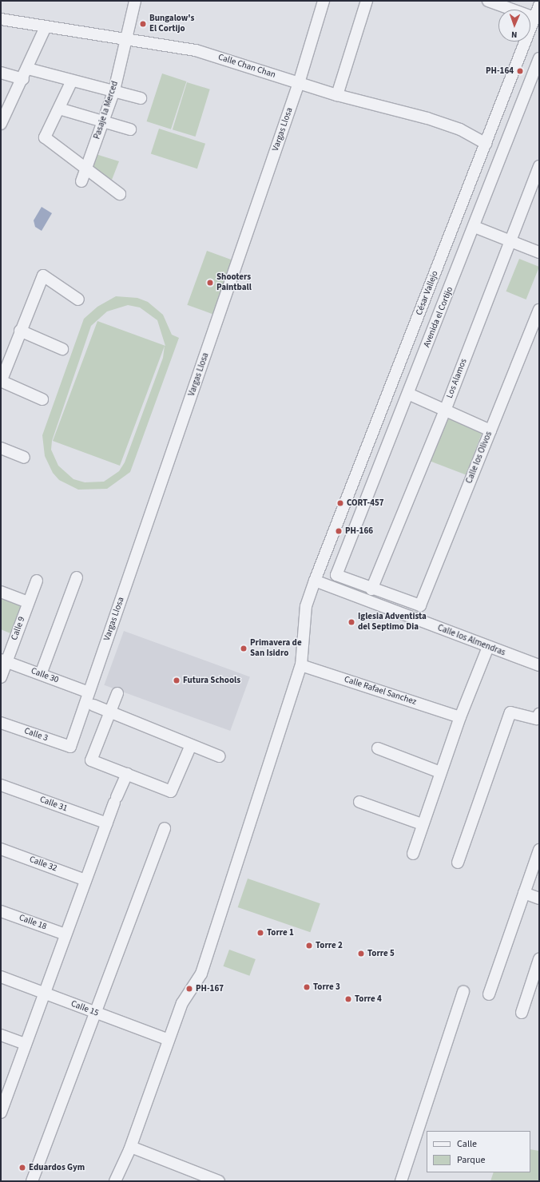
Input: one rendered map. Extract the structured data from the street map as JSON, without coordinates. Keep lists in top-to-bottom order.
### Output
{
  "streets": {
    "street": [
      "Calle Chan Chan",
      "Pasaje la Merced",
      "Vargas Llosa",
      "César Vallejo",
      "Avenida el Cortijo",
      "Los Alamos",
      "Calle los Olivos",
      "Calle 9",
      "Calle los Almendras",
      "Calle 30",
      "Calle Rafael Sanchez",
      "Calle 3",
      "Calle 31",
      "Calle 32",
      "Calle 18",
      "Calle 15"
    ]
  },
  "crossings": [
    ["Calle Chan Chan", "Pasaje la Merced"],
    ["Calle Chan Chan", "Vargas Llosa"],
    ["Calle Chan Chan", "César Vallejo"],
    ["Vargas Llosa", "Calle 30"],
    ["Vargas Llosa", "Calle 3"],
    ["César Vallejo", "Calle los Almendras"],
    ["César Vallejo", "Calle Rafael Sanchez"],
    ["César Vallejo", "Calle 15"],
    ["Avenida el Cortijo", "Los Alamos"],
    ["Avenida el Cortijo", "Calle los Olivos"],
    ["Los Alamos", "Calle los Olivos"],
    ["Calle 9", "Calle 30"]
  ],
  "places": [
    "Bungalow's El Cortijo",
    "PH-164",
    "Shooters Paintball",
    "CORT-457",
    "PH-166",
    "Iglesia Adventista del Septimo Dia",
    "Primavera de San Isidro",
    "Futura Schools",
    "Torre 1",
    "Torre 2",
    "Torre 5",
    "Torre 3",
    "PH-167",
    "Torre 4",
    "Eduardos Gym"
  ],
  "legend": ["Calle", "Parque"],
  "north": "bottom"
}
